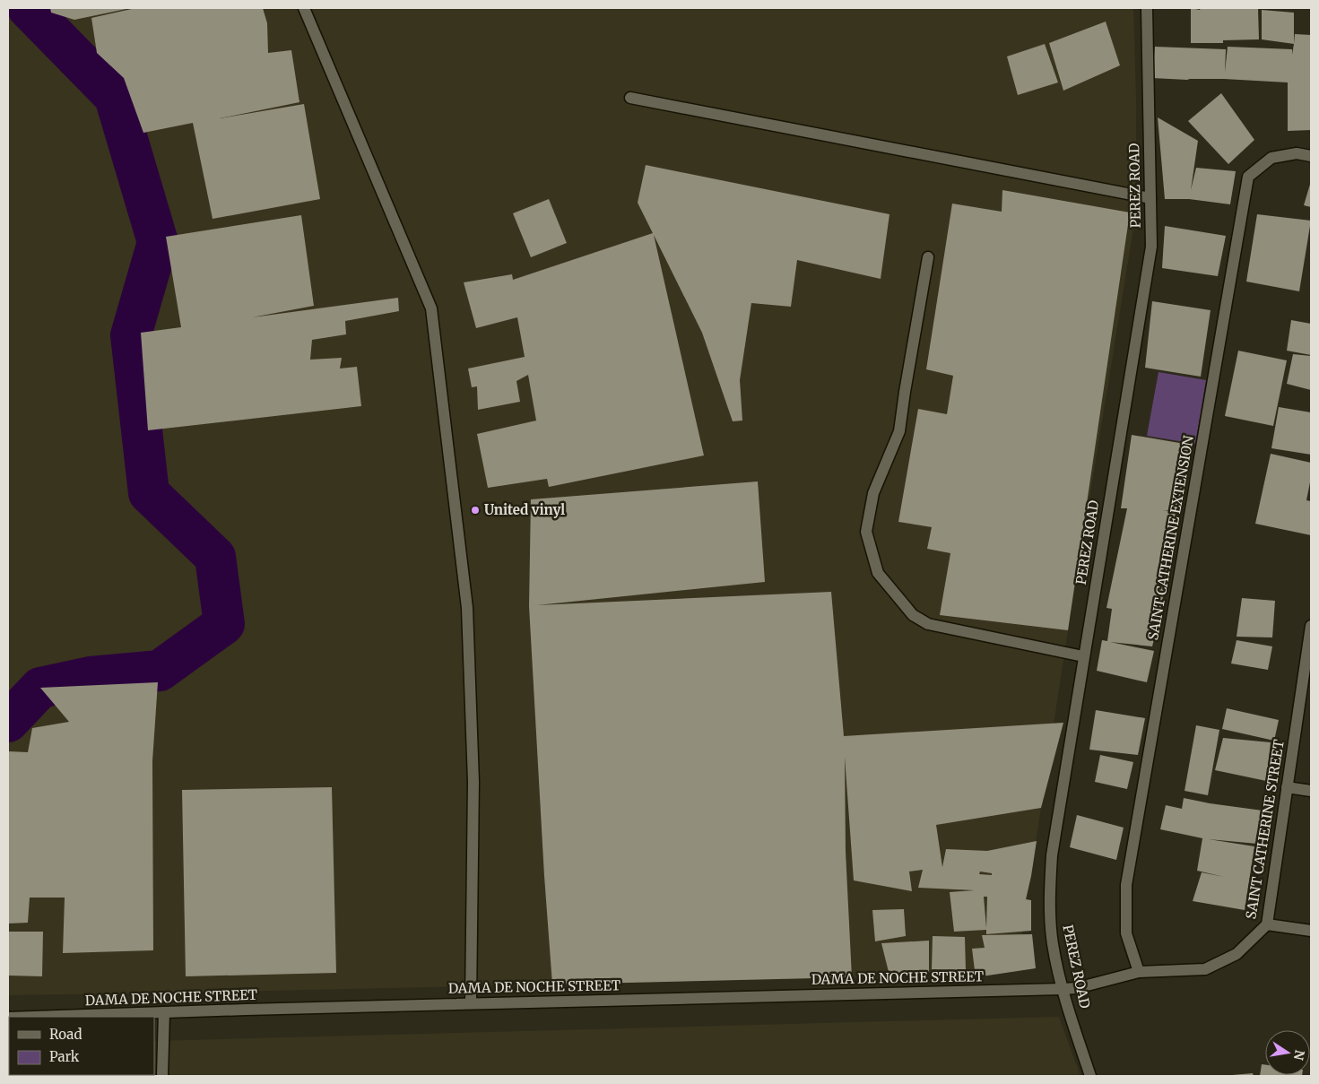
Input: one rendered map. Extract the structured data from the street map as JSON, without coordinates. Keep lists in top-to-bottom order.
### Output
{
  "streets": {
    "street": [
      "PEREZ ROAD",
      "SAINT CATHERINE EXTENSION",
      "SAINT CATHERINE STREET",
      "DAMA DE NOCHE STREET"
    ]
  },
  "crossings": [
    ["PEREZ ROAD", "SAINT CATHERINE STREET"],
    ["PEREZ ROAD", "DAMA DE NOCHE STREET"],
    ["SAINT CATHERINE EXTENSION", "SAINT CATHERINE STREET"],
    ["SAINT CATHERINE STREET", "DAMA DE NOCHE STREET"]
  ],
  "places": ["United vinyl"],
  "legend": ["Road", "Park"],
  "north": "right"
}
